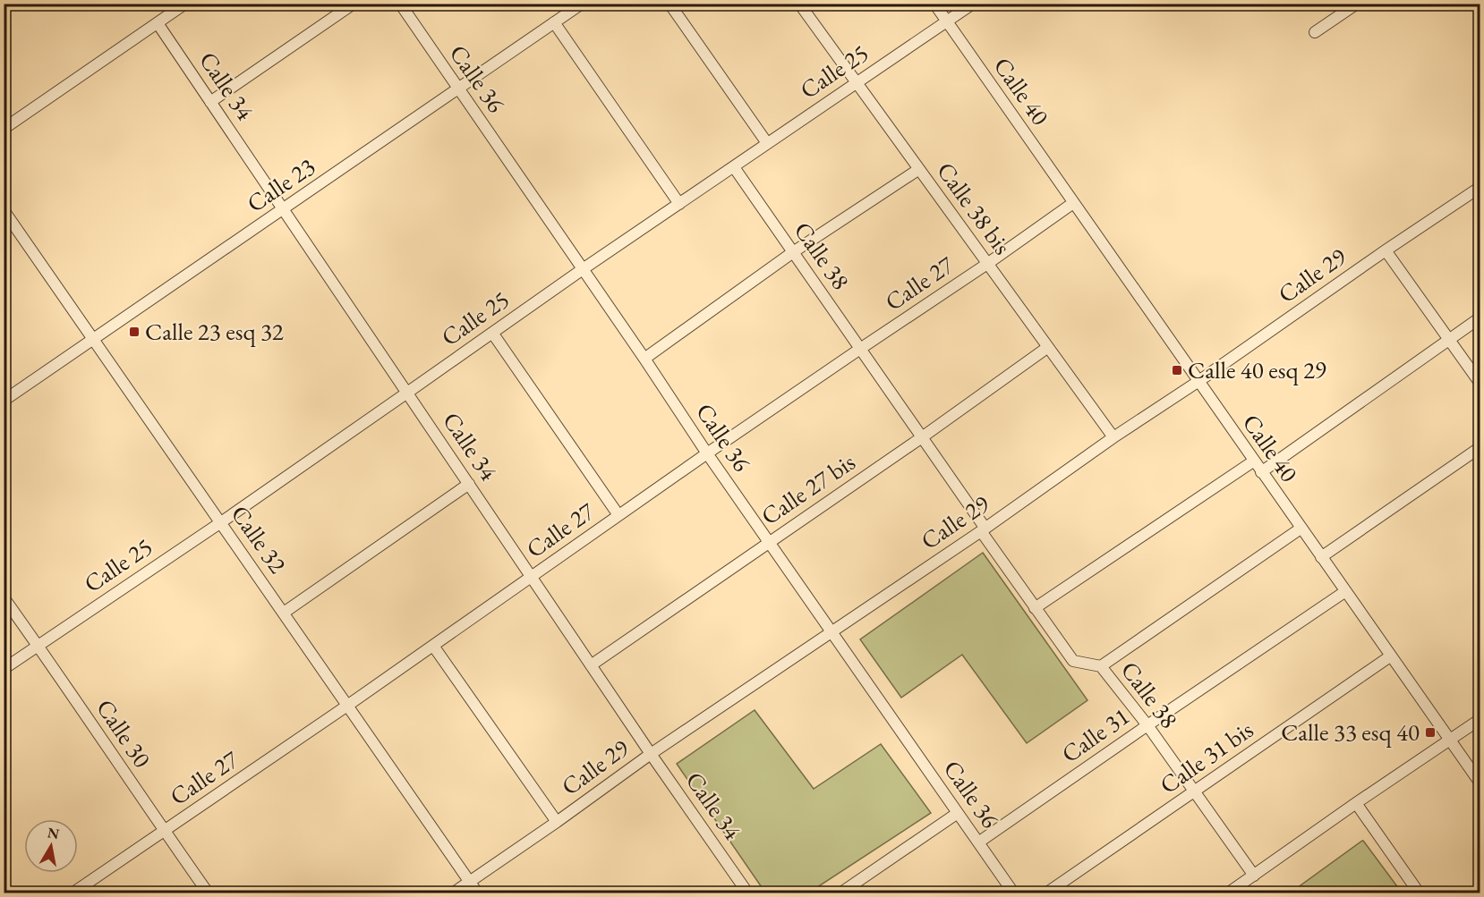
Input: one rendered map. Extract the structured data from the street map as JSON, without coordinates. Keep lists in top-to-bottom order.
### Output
{
  "streets": {
    "street": [
      "Calle 25",
      "Calle 36",
      "Calle 34",
      "Calle 40",
      "Calle 23",
      "Calle 38 bis",
      "Calle 38",
      "Calle 29",
      "Calle 27",
      "Calle 27 bis",
      "Calle 32",
      "Calle 30",
      "Calle 31",
      "Calle 31 bis"
    ]
  },
  "crossings": [
    ["Calle 25", "Calle 36"],
    ["Calle 25", "Calle 34"],
    ["Calle 25", "Calle 40"],
    ["Calle 25", "Calle 38 bis"],
    ["Calle 25", "Calle 38"],
    ["Calle 25", "Calle 32"],
    ["Calle 25", "Calle 30"],
    ["Calle 36", "Calle 23"],
    ["Calle 36", "Calle 29"],
    ["Calle 36", "Calle 27"],
    ["Calle 36", "Calle 27 bis"],
    ["Calle 36", "Calle 31"],
    ["Calle 34", "Calle 23"],
    ["Calle 34", "Calle 29"],
    ["Calle 34", "Calle 27"],
    ["Calle 34", "Calle 27 bis"],
    ["Calle 40", "Calle 29"],
    ["Calle 40", "Calle 27"],
    ["Calle 40", "Calle 31"],
    ["Calle 40", "Calle 31 bis"],
    ["Calle 23", "Calle 32"],
    ["Calle 38 bis", "Calle 29"],
    ["Calle 38 bis", "Calle 27"],
    ["Calle 38 bis", "Calle 27 bis"],
    ["Calle 38", "Calle 29"],
    ["Calle 38", "Calle 27"],
    ["Calle 38", "Calle 27 bis"],
    ["Calle 38", "Calle 31"],
    ["Calle 38", "Calle 31 bis"],
    ["Calle 29", "Calle 32"],
    ["Calle 27", "Calle 32"],
    ["Calle 27", "Calle 30"]
  ],
  "places": {
    "transit": ["Calle 23 esq 32", "Calle 40 esq 29", "Calle 33 esq 40"]
  },
  "north": "top"
}
